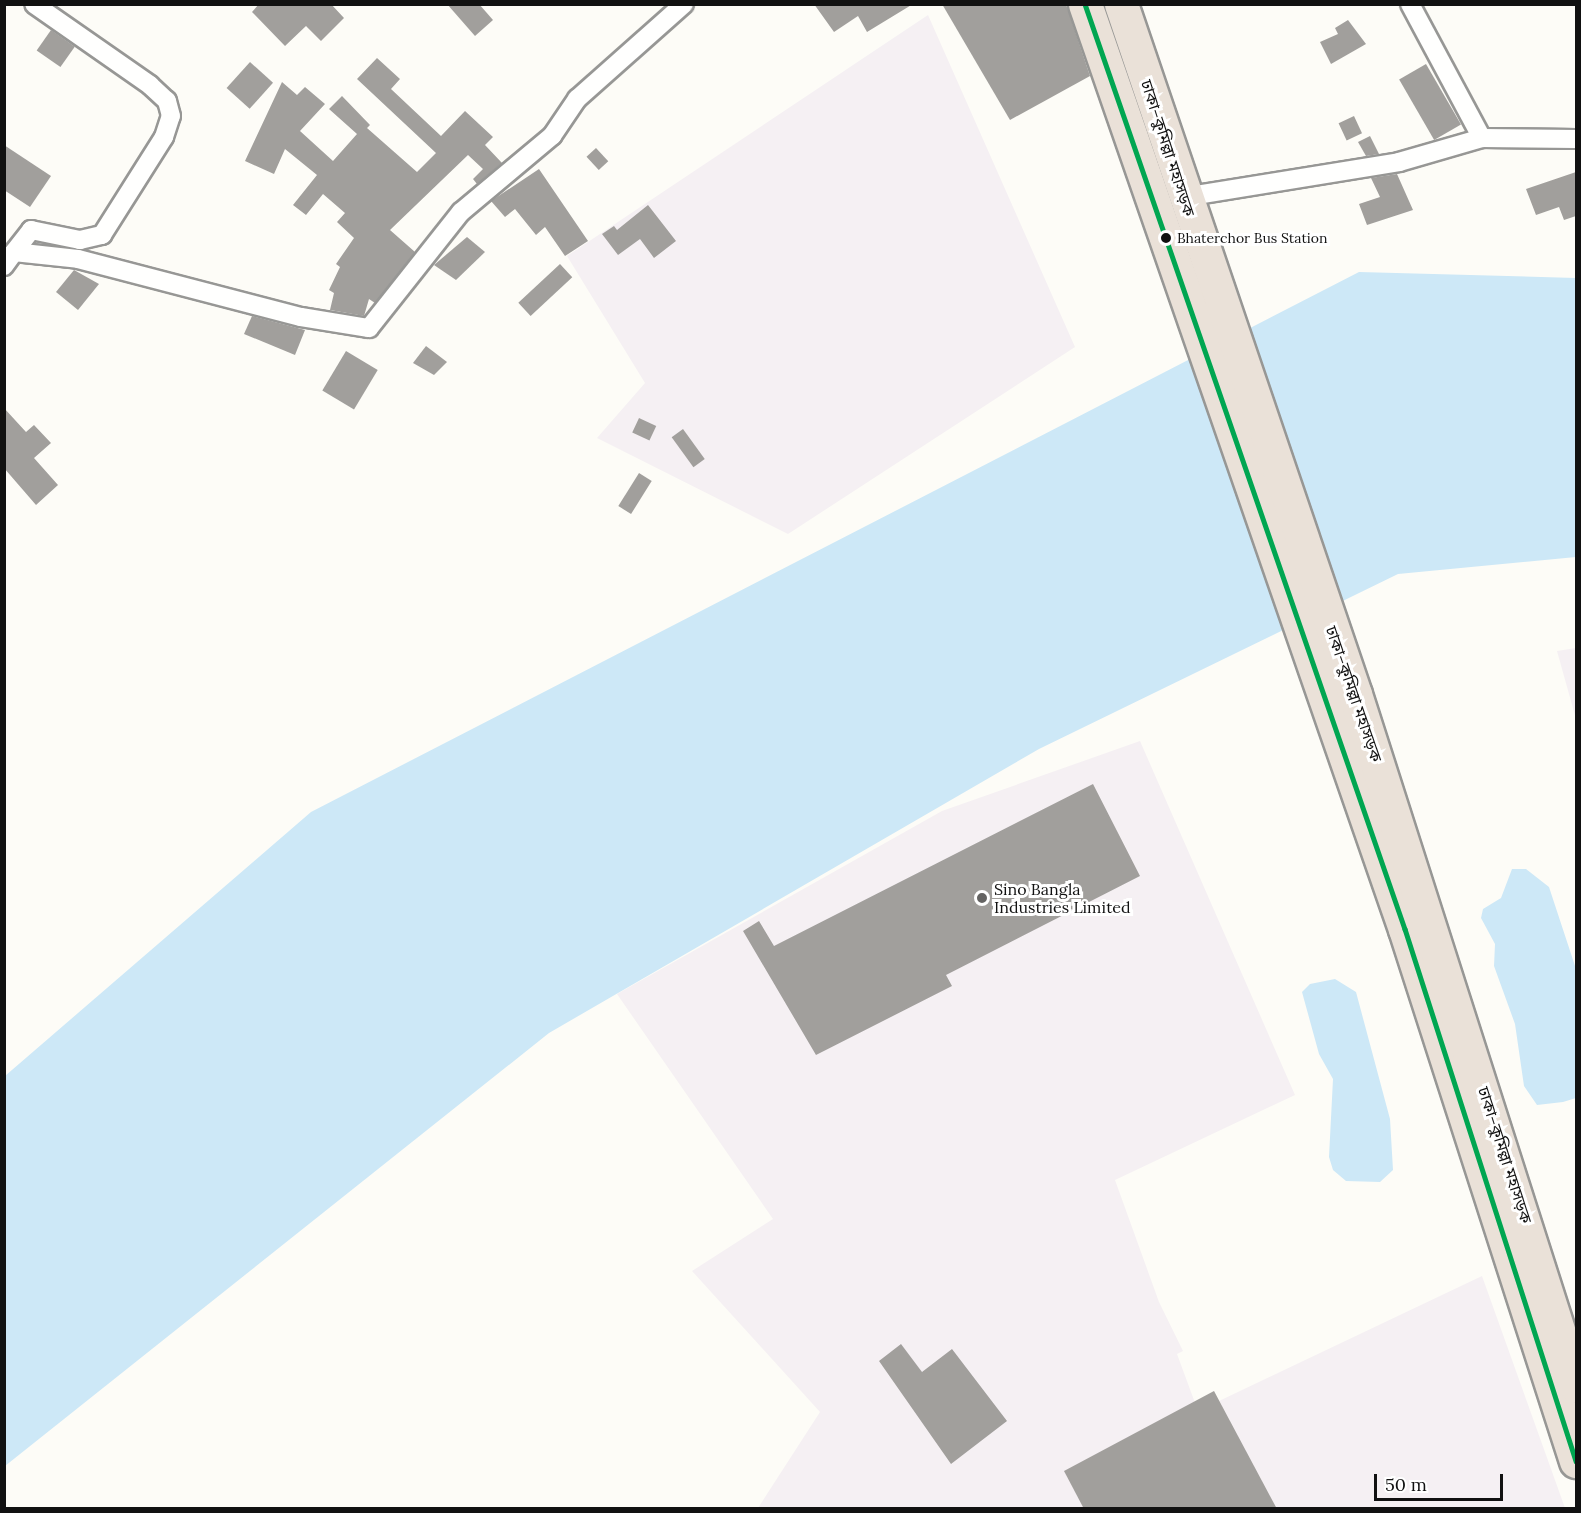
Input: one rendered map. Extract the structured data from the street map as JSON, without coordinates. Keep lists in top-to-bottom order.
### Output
{
  "streets": {
    "highway": ["ঢাকা–কুমিল্লা মহাসড়ক"]
  },
  "places": ["Bhaterchor Bus Station", "Sino Bangla Industries Limited"],
  "scale_bar": "50 m"
}
